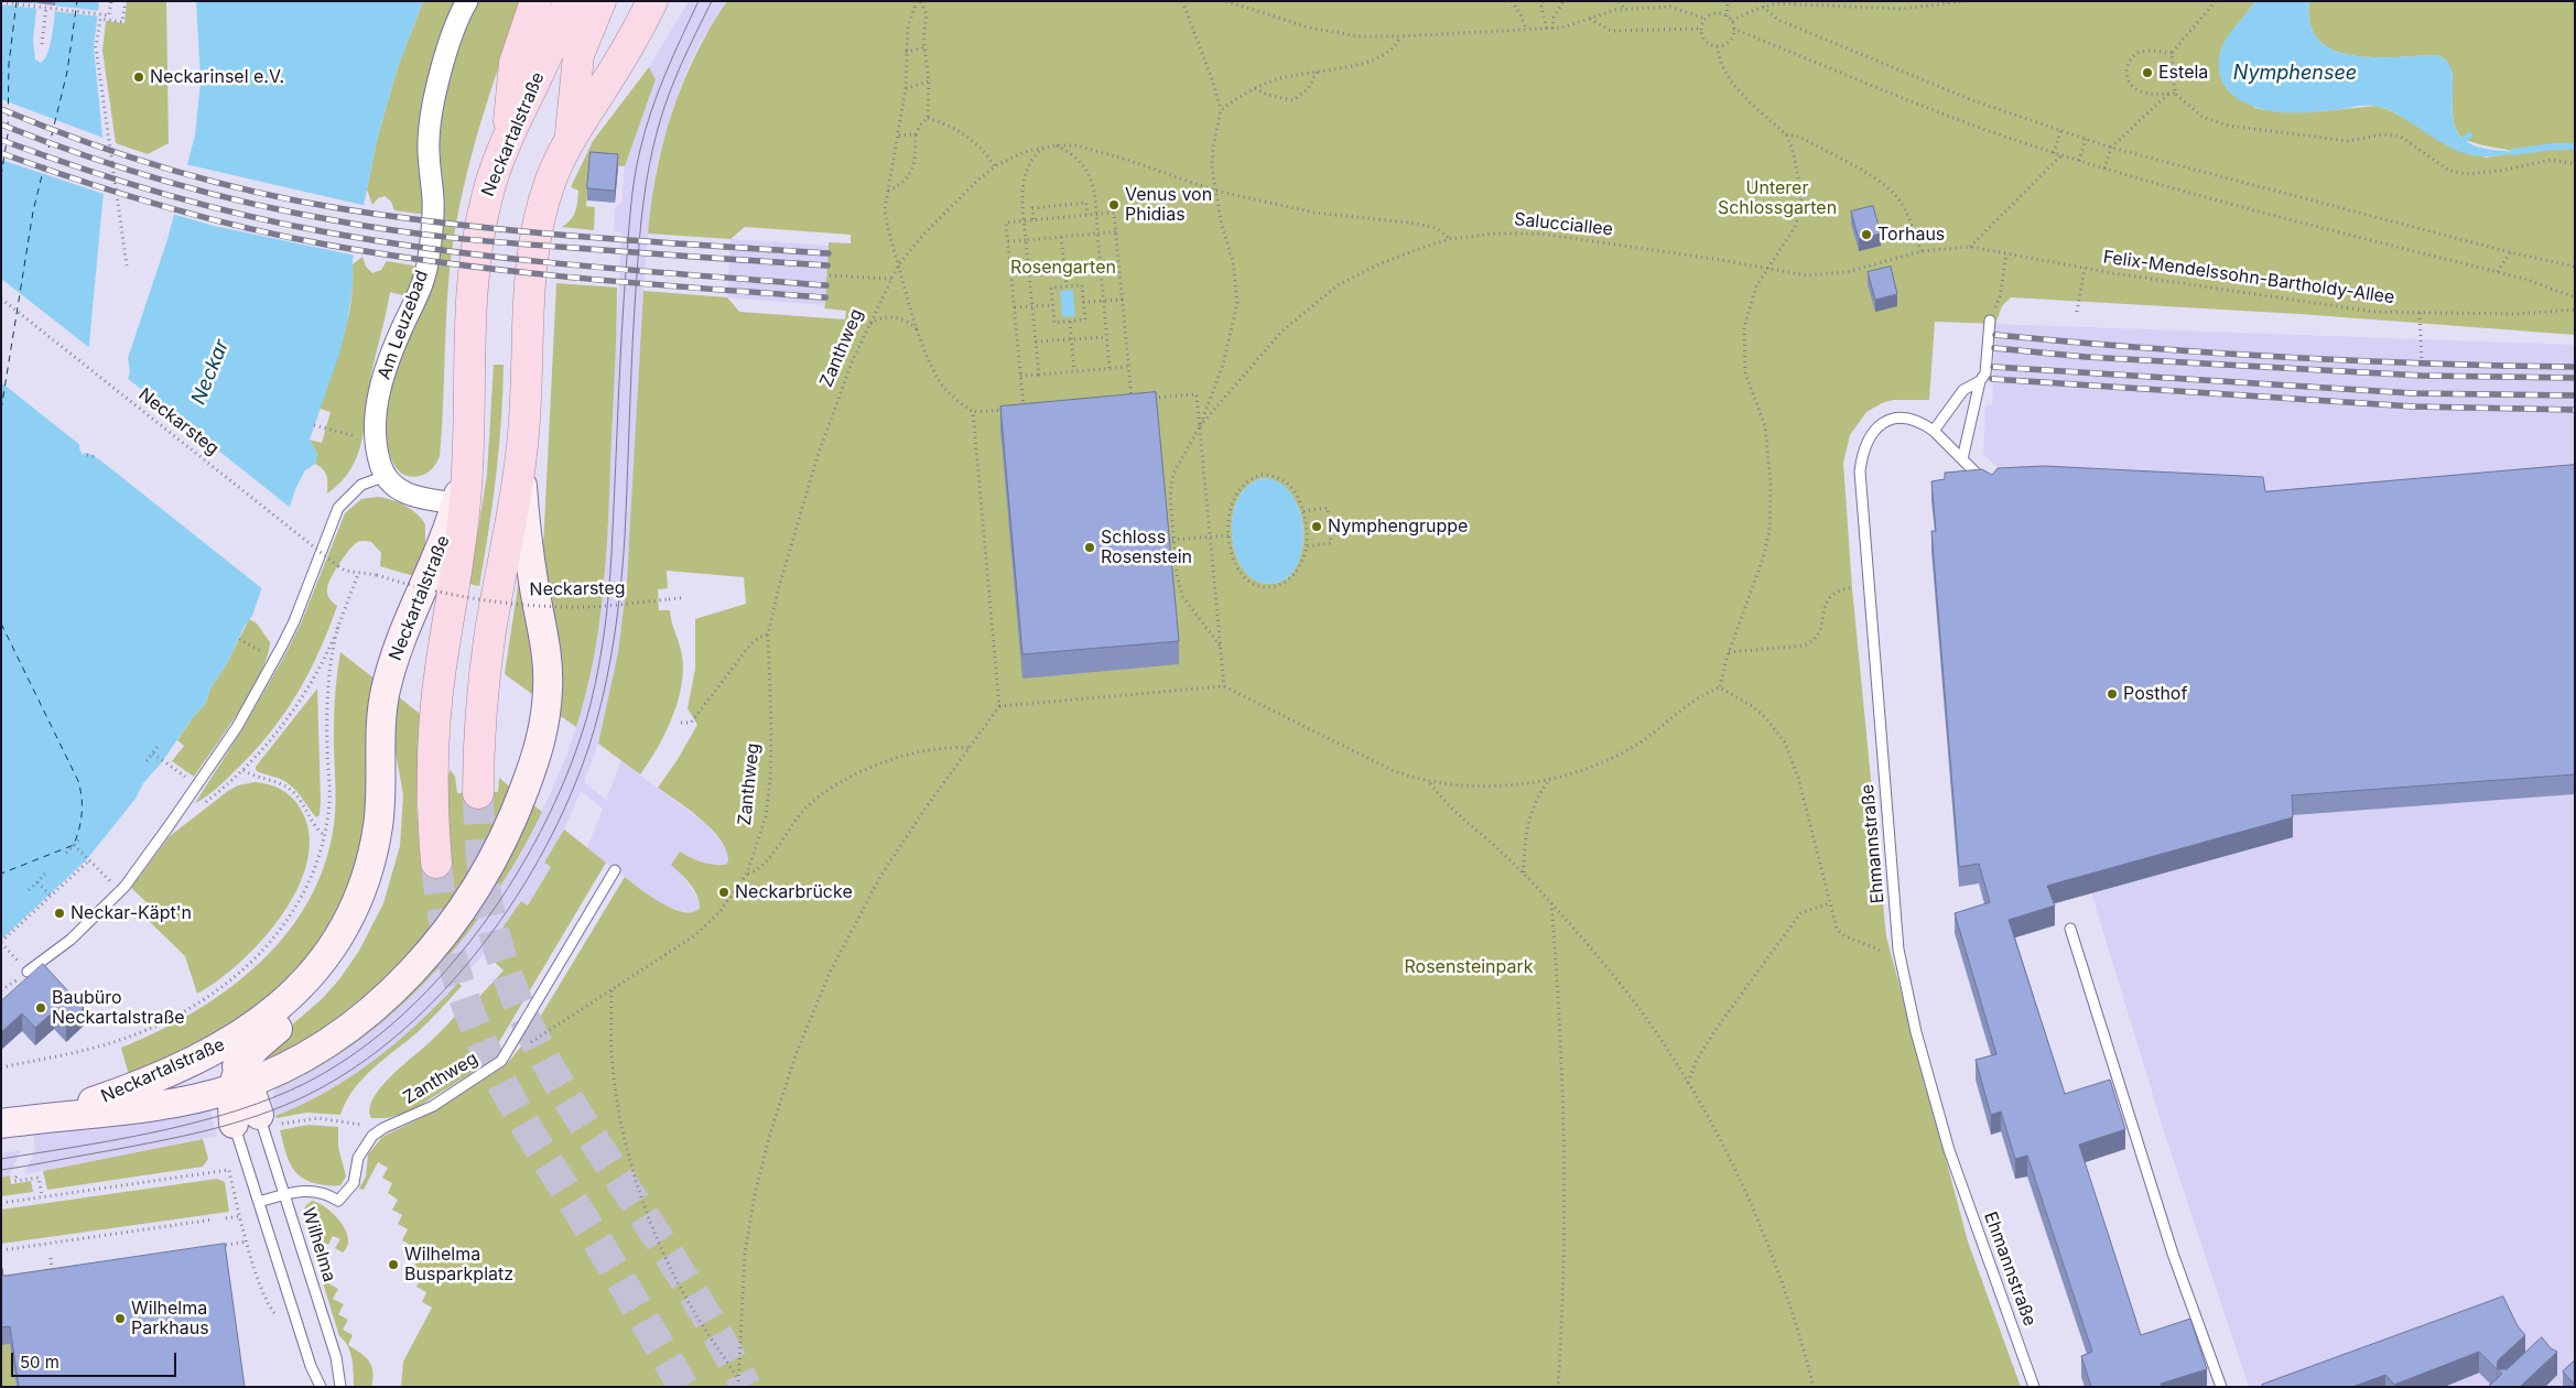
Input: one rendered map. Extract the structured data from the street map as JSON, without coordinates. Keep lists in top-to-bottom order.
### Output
{
  "streets": {
    "main road": ["Neckartalstraße"],
    "street": ["Am Leuzebad"],
    "lane": ["Zanthweg", "Ehmannstraße", "Wilhelma"],
    "path": ["Salucciallee", "Felix-Mendelssohn-Bartholdy-Allee", "Neckarsteg"]
  },
  "crossings": [
    ["Neckartalstraße", "Wilhelma"],
    ["Salucciallee", "Felix-Mendelssohn-Bartholdy-Allee"],
    ["Salucciallee", "Zanthweg"],
    ["Zanthweg", "Wilhelma"]
  ],
  "water": ["Nymphensee", "Neckar"],
  "parks": ["Unterer Schlossgarten", "Rosengarten", "Rosensteinpark"],
  "places": [
    "Estela",
    "Neckarinsel e.V.",
    "Venus von Phidias",
    "Torhaus",
    "Nymphengruppe",
    "Schloss Rosenstein",
    "Posthof",
    "Neckarbrücke",
    "Neckar-Käpt'n",
    "Baubüro Neckartalstraße",
    "Wilhelma Busparkplatz",
    "Wilhelma Parkhaus"
  ],
  "scale_bar": "50 m"
}
